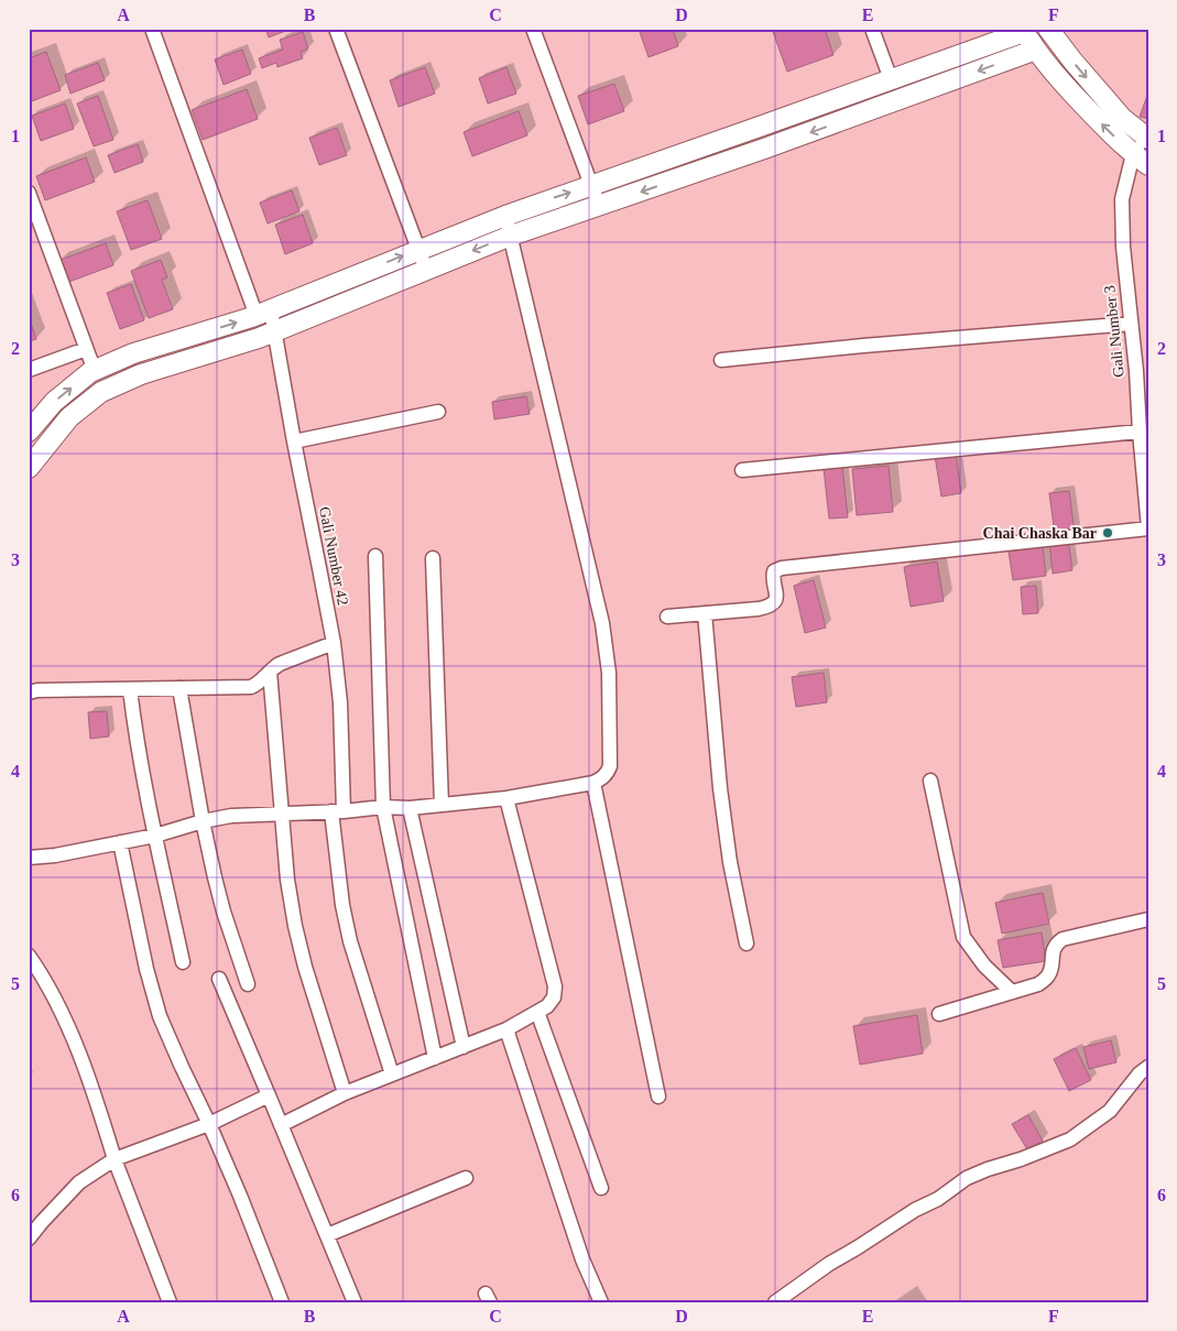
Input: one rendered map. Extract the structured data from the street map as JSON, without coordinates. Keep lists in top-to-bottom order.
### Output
{
  "streets": {
    "street": ["Gali Number 3", "Gali Number 42"]
  },
  "places": ["Chai Chaska Bar"],
  "grid": {
    "columns": [
      "A",
      "B",
      "C",
      "D",
      "E",
      "F"
    ],
    "rows": [
      "1",
      "2",
      "3",
      "4",
      "5",
      "6"
    ]
  }
}
